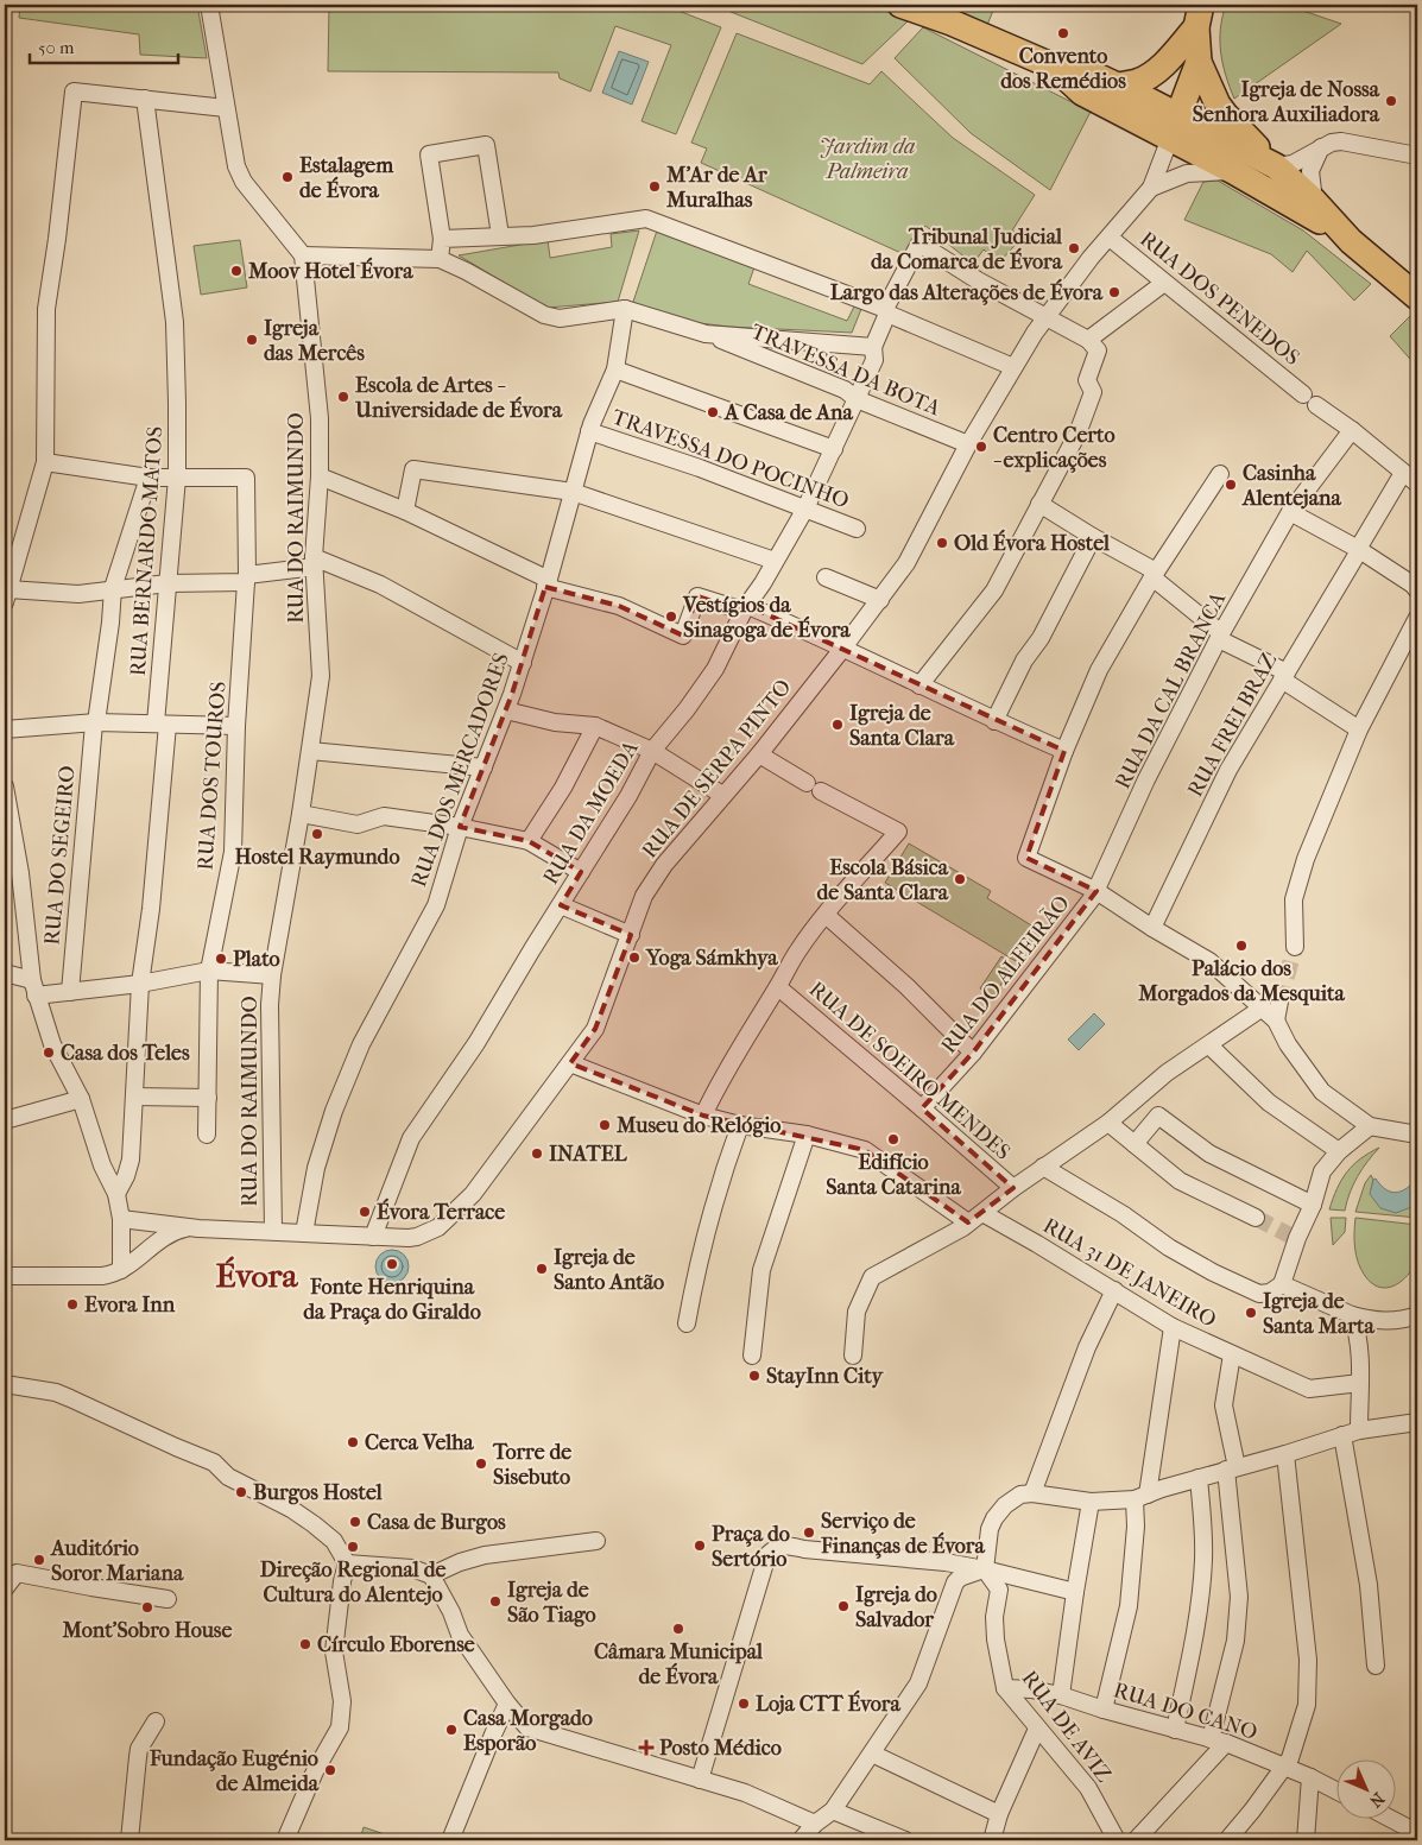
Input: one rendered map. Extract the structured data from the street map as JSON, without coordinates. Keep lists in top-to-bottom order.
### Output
{
  "streets": {
    "street": [
      "RUA DOS PENEDOS",
      "TRAVESSA DA BOTA",
      "TRAVESSA DO POCINHO",
      "RUA DO RAIMUNDO",
      "RUA BERNARDO MATOS",
      "RUA DA CAL BRANCA",
      "RUA FREI BRAZ",
      "RUA DE SERPA PINTO",
      "RUA DOS MERCADORES",
      "RUA DOS TOUROS",
      "RUA DA MOEDA",
      "RUA DO SEGEIRO",
      "RUA DO ALFEIRÃO",
      "RUA DE SOEIRO MENDES",
      "RUA 31 DE JANEIRO",
      "RUA DO CANO",
      "RUA DE AVIZ"
    ]
  },
  "crossings": [
    ["RUA DOS PENEDOS", "RUA DA CAL BRANCA"],
    ["RUA DOS PENEDOS", "RUA FREI BRAZ"],
    ["TRAVESSA DA BOTA", "RUA DE SERPA PINTO"],
    ["TRAVESSA DA BOTA", "RUA DA MOEDA"],
    ["TRAVESSA DO POCINHO", "RUA DOS MERCADORES"],
    ["TRAVESSA DO POCINHO", "RUA DA MOEDA"],
    ["RUA BERNARDO MATOS", "RUA DOS TOUROS"],
    ["RUA DA CAL BRANCA", "RUA DO ALFEIRÃO"],
    ["RUA DE SERPA PINTO", "RUA DA MOEDA"],
    ["RUA DE SERPA PINTO", "RUA 31 DE JANEIRO"],
    ["RUA DO ALFEIRÃO", "RUA DE SOEIRO MENDES"],
    ["RUA DO CANO", "RUA DE AVIZ"]
  ],
  "districts": ["Évora"],
  "parks": ["Jardim da Palmeira"],
  "places": {
    "other": [
      "Convento dos Remédios",
      "Igreja de Nossa Senhora Auxiliadora",
      "Estalagem de Évora",
      "M'Ar de Ar Muralhas",
      "Tribunal Judicial da Comarca de Évora",
      "Moov Hotel Évora",
      "Largo das Alterações de Évora",
      "Igreja das Mercês",
      "Escola de Artes - Universidade de Évora",
      "A Casa de Ana",
      "Centro Certo - explicações",
      "Casinha Alentejana",
      "Old Évora Hostel",
      "Vestígios da Sinagoga de Évora",
      "Igreja de Santa Clara",
      "Hostel Raymundo",
      "Escola Básica de Santa Clara",
      "Palácio dos Morgados da Mesquita",
      "Yoga Sámkhya",
      "Plato",
      "Casa dos Teles",
      "Museu do Relógio",
      "Edifício Santa Catarina",
      "INATEL",
      "Évora Terrace",
      "Fonte Henriquina da Praça do Giraldo",
      "Igreja de Santo Antão",
      "Evora Inn",
      "Igreja de Santa Marta",
      "StayInn City",
      "Cerca Velha",
      "Torre de Sisebuto",
      "Burgos Hostel",
      "Casa de Burgos",
      "Serviço de Finanças de Évora",
      "Praça do Sertório",
      "Direção Regional de Cultura do Alentejo",
      "Auditório Soror Mariana",
      "Igreja de São Tiago",
      "Igreja do Salvador",
      "Mont'Sobro House",
      "Câmara Municipal de Évora",
      "Círculo Eborense",
      "Loja CTT Évora",
      "Casa Morgado Esporão",
      "Fundação Eugénio de Almeida"
    ],
    "health": ["Posto Médico"]
  },
  "scale_bar": "50 m",
  "north": "bottom right"
}
